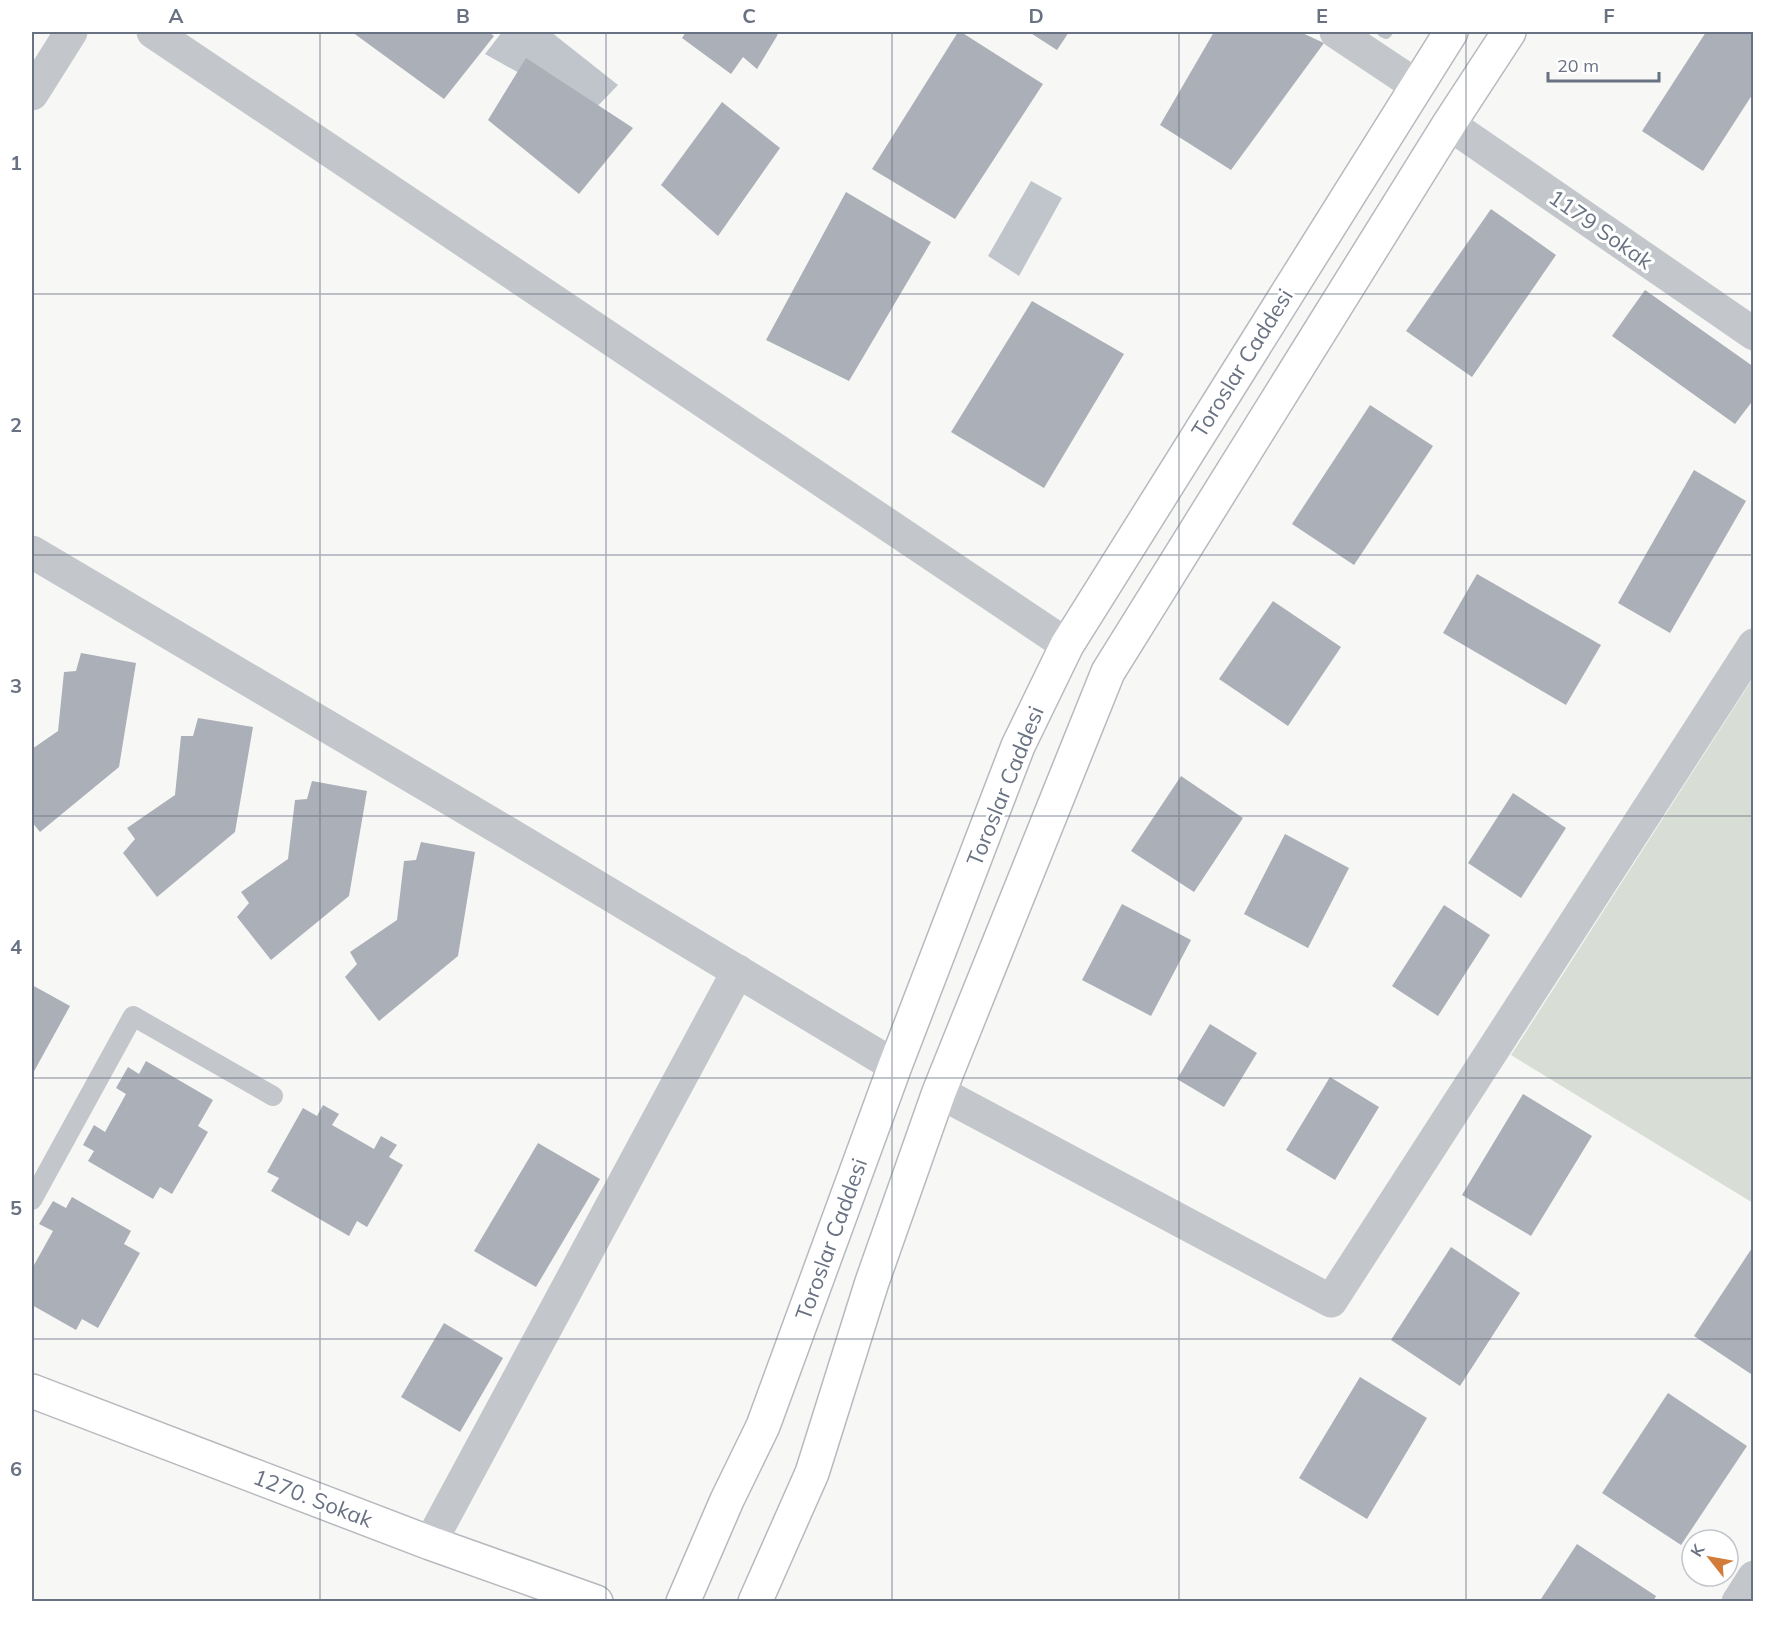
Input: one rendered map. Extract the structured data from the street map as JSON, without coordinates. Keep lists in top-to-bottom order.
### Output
{
  "streets": {
    "street": ["1179 Sokak", "Toroslar Caddesi", "1270. Sokak"]
  },
  "scale_bar": "20 m",
  "north": "top left",
  "grid": {
    "columns": [
      "A",
      "B",
      "C",
      "D",
      "E",
      "F"
    ],
    "rows": [
      "1",
      "2",
      "3",
      "4",
      "5",
      "6"
    ]
  }
}
